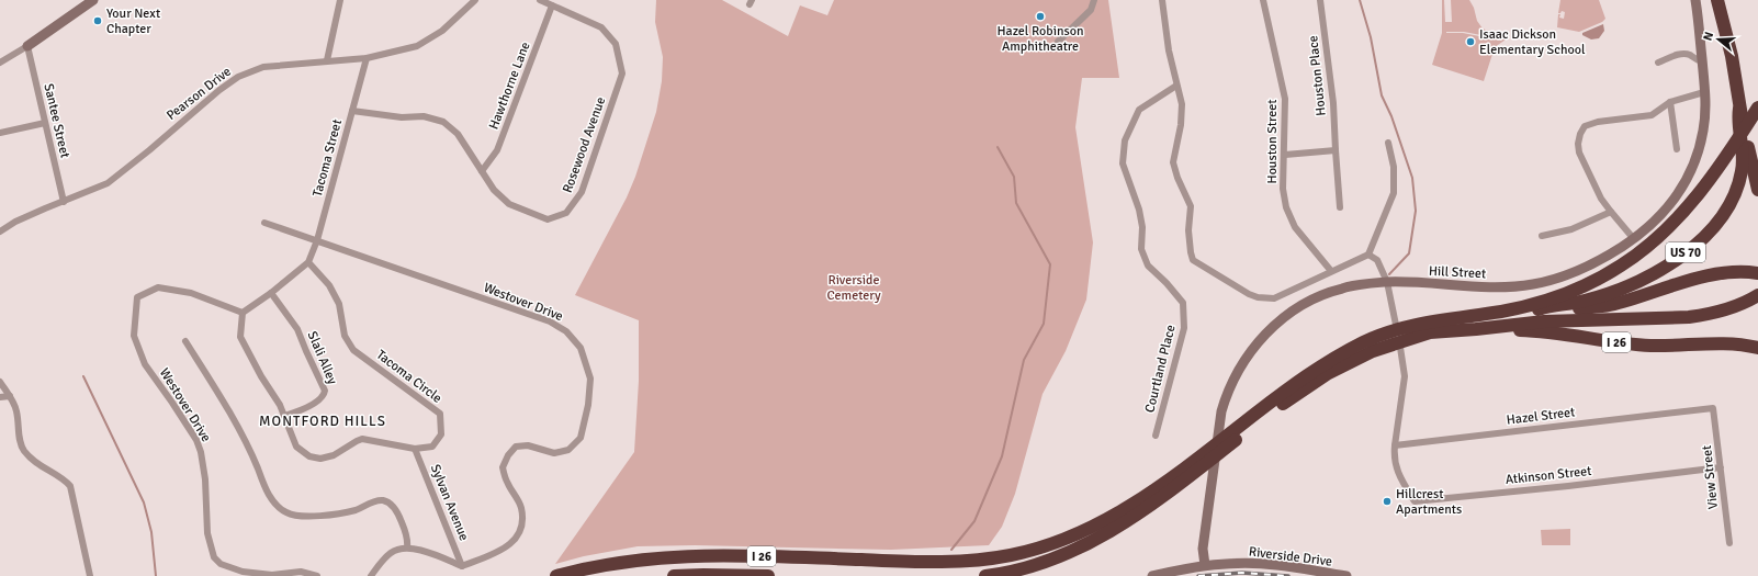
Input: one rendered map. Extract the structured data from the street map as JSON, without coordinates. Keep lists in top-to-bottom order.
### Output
{
  "streets": {
    "highway": ["US 70", "I 26"],
    "street": [
      "Houston Place",
      "Hawthorne Lane",
      "Pearson Drive",
      "Santee Street",
      "Houston Street",
      "Rosewood Avenue",
      "Tacoma Street",
      "Hill Street",
      "Westover Drive",
      "Slali Alley",
      "Courtland Place",
      "Tacoma Circle",
      "Hazel Street",
      "Atkinson Street",
      "View Street",
      "Sylvan Avenue",
      "Riverside Drive"
    ]
  },
  "crossings": [
    ["Hawthorne Lane", "Rosewood Avenue"],
    ["Pearson Drive", "Santee Street"],
    ["Pearson Drive", "Tacoma Street"],
    ["Rosewood Avenue", "Tacoma Street"],
    ["Tacoma Street", "Westover Drive"],
    ["Tacoma Street", "Tacoma Circle"],
    ["US 70", "I 26"],
    ["Hill Street", "Riverside Drive"],
    ["Westover Drive", "Tacoma Circle"],
    ["Westover Drive", "Sylvan Avenue"],
    ["Slali Alley", "Tacoma Circle"],
    ["Tacoma Circle", "Sylvan Avenue"],
    ["Hazel Street", "Atkinson Street"],
    ["Hazel Street", "View Street"],
    ["Atkinson Street", "View Street"]
  ],
  "districts": ["MONTFORD HILLS"],
  "parks": ["Riverside Cemetery"],
  "places": [
    "Hazel Robinson Amphitheatre",
    "Your Next Chapter",
    "Isaac Dickson Elementary School",
    "Hillcrest Apartments"
  ],
  "north": "left"
}
